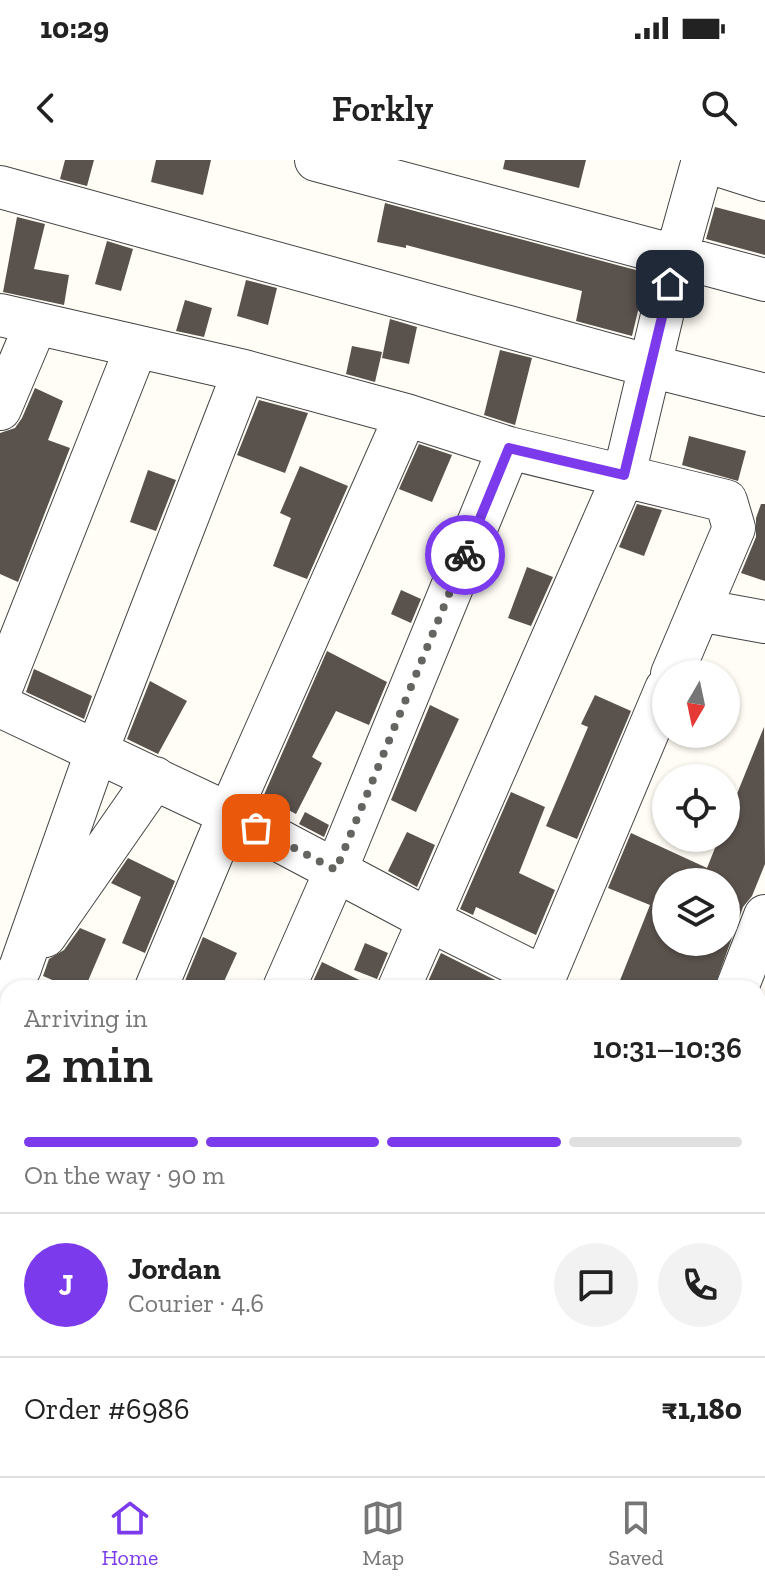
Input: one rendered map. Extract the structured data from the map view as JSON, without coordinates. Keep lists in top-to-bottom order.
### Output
{
  "north": "bottom",
  "page": {
    "status": "10:29",
    "header": "Forkly",
    "heading": ["2 min", "Arriving in", "10:31–10:36"],
    "panel": [
      "Jordan",
      "Courier · 4.6",
      "Order #6986",
      "₹1,180"
    ],
    "bar": "On the way · 90 m",
    "round": "J",
    "tabs": ["Home", "Map", "Saved"]
  }
}
